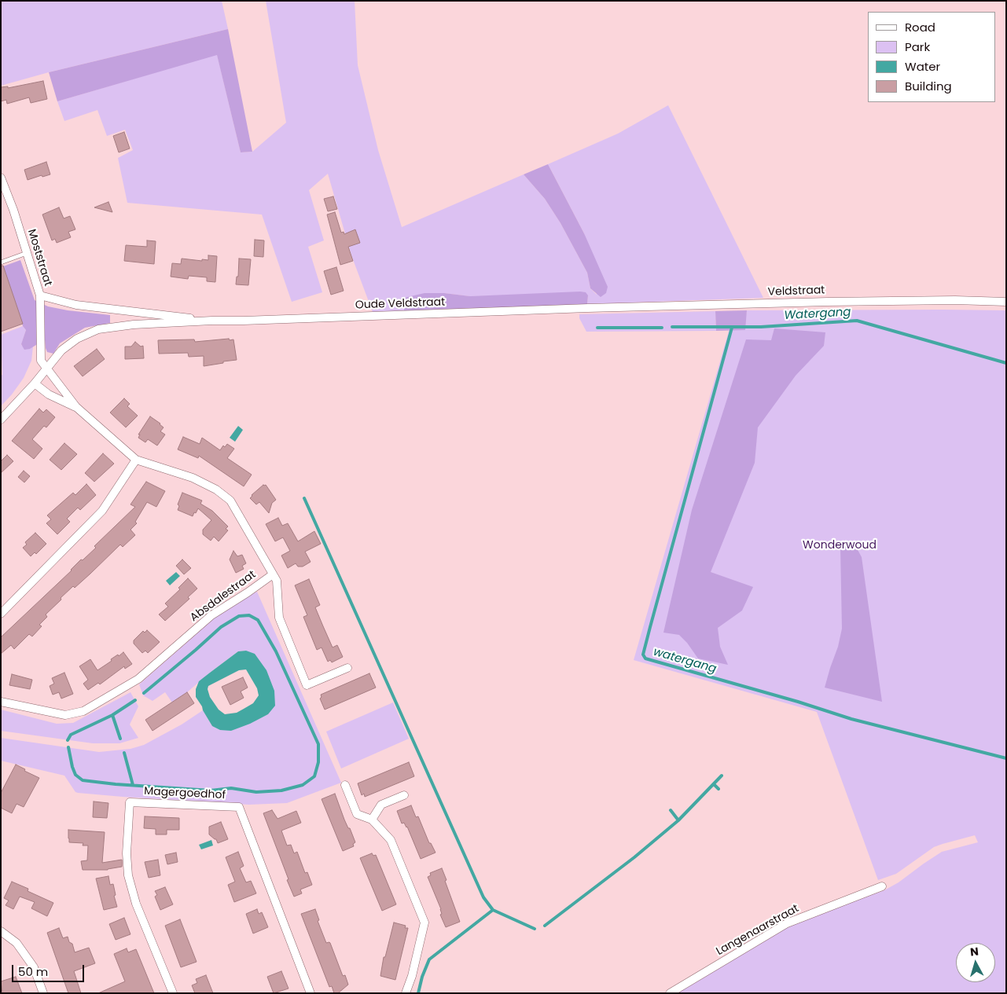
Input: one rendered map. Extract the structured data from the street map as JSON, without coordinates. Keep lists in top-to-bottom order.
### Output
{
  "streets": {
    "street": [
      "Moststraat",
      "Veldstraat",
      "Oude Veldstraat",
      "Absdalestraat",
      "Magergoedhof",
      "Langenaarstraat"
    ]
  },
  "crossings": [
    ["Moststraat", "Oude Veldstraat"],
    ["Moststraat", "Absdalestraat"],
    ["Veldstraat", "Oude Veldstraat"],
    ["Oude Veldstraat", "Absdalestraat"]
  ],
  "water": ["Watergang", "watergang"],
  "parks": ["Wonderwoud"],
  "legend": [
    "Road",
    "Park",
    "Water",
    "Building"
  ],
  "scale_bar": "50 m",
  "north": "top"
}
